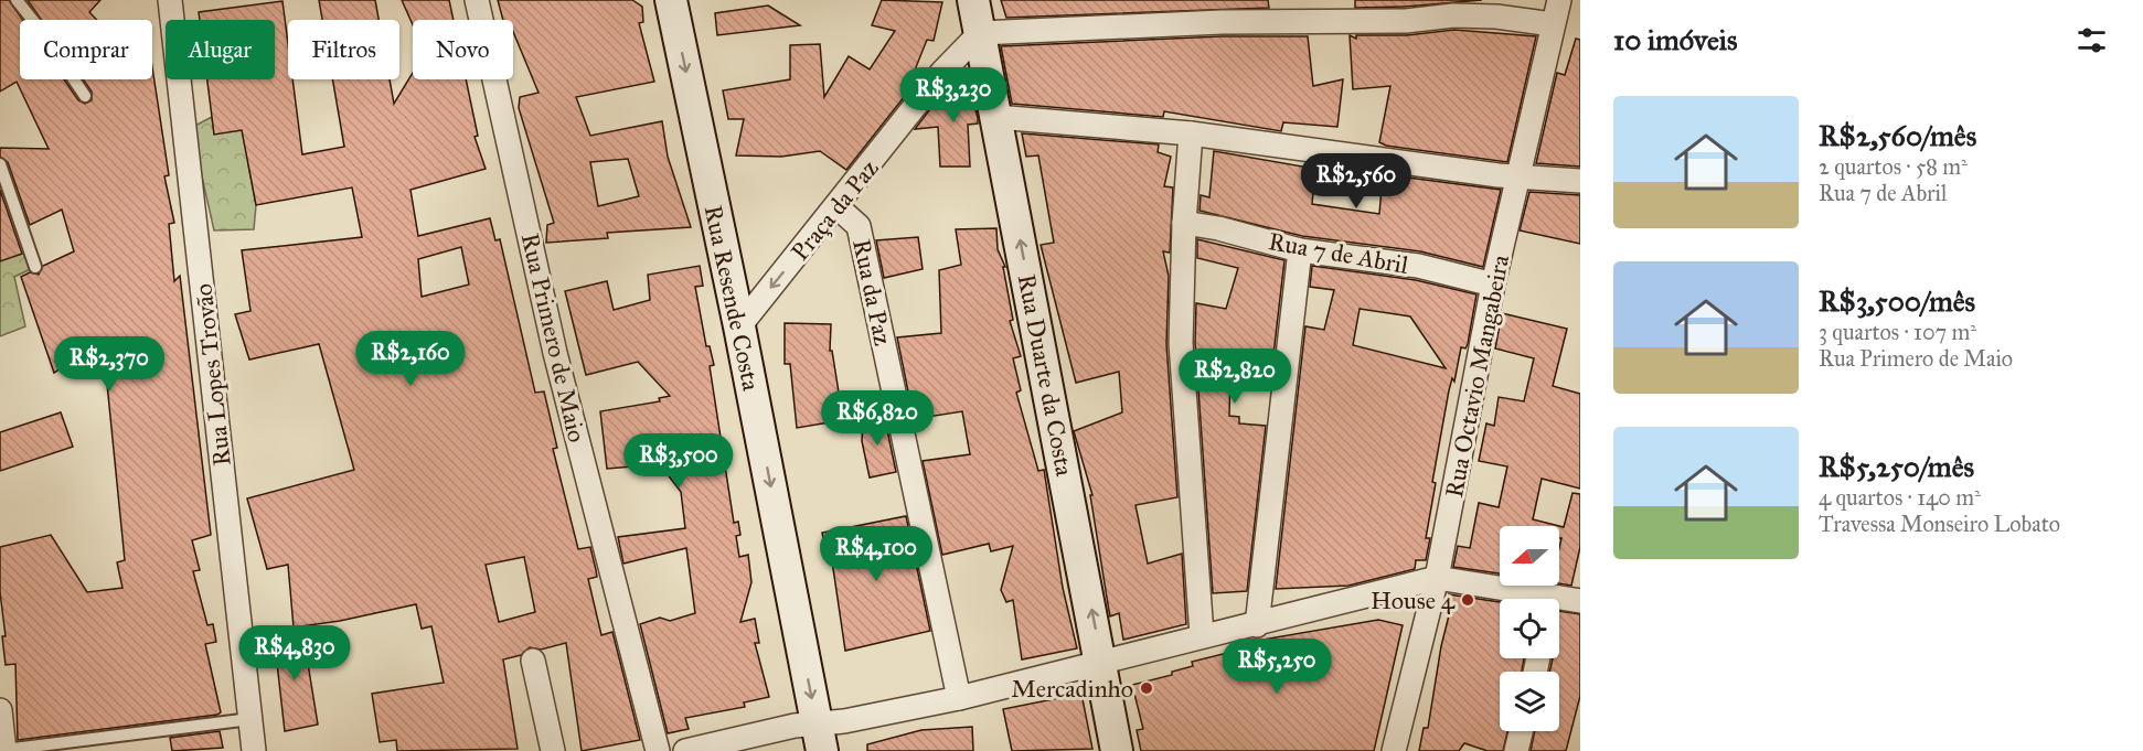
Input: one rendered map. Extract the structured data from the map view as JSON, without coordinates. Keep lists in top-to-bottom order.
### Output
{
  "streets": {
    "main road": ["Rua Resende Costa", "Rua Duarte da Costa"],
    "street": [
      "Praça da Paz",
      "Rua 7 de Abril",
      "Rua da Paz",
      "Rua Primero de Maio",
      "Rua Lopes Trovão",
      "Rua Octavio Mangabeira"
    ]
  },
  "crossings": [
    ["Praça da Paz", "Rua da Paz"],
    ["Praça da Paz", "Rua Resende Costa"],
    ["Praça da Paz", "Rua Duarte da Costa"],
    ["Rua 7 de Abril", "Rua Octavio Mangabeira"]
  ],
  "one_way": ["Praça da Paz", "Rua Resende Costa", "Rua Duarte da Costa"],
  "places": ["House 4", "Mercadinho"],
  "north": "left",
  "page": {
    "heading": "10 imóveis",
    "chip": [
      "Comprar",
      "Alugar",
      "Filtros",
      "Novo"
    ],
    "price": [
      "R$3,230",
      "R$2,560",
      "R$2,160",
      "R$2,370",
      "R$2,820",
      "R$6,820",
      "R$3,500",
      "R$4,100",
      "R$4,830",
      "R$5,250"
    ],
    "list": [
      {
        "name": "R$2,560/mês",
        "note": "2 quartos · 58 m² · Rua 7 de Abril"
      },
      {
        "name": "R$3,500/mês",
        "note": "3 quartos · 107 m² · Rua Primero de Maio"
      },
      {
        "name": "R$5,250/mês",
        "note": "4 quartos · 140 m² · Travessa Monseiro Lobato"
      }
    ]
  }
}
